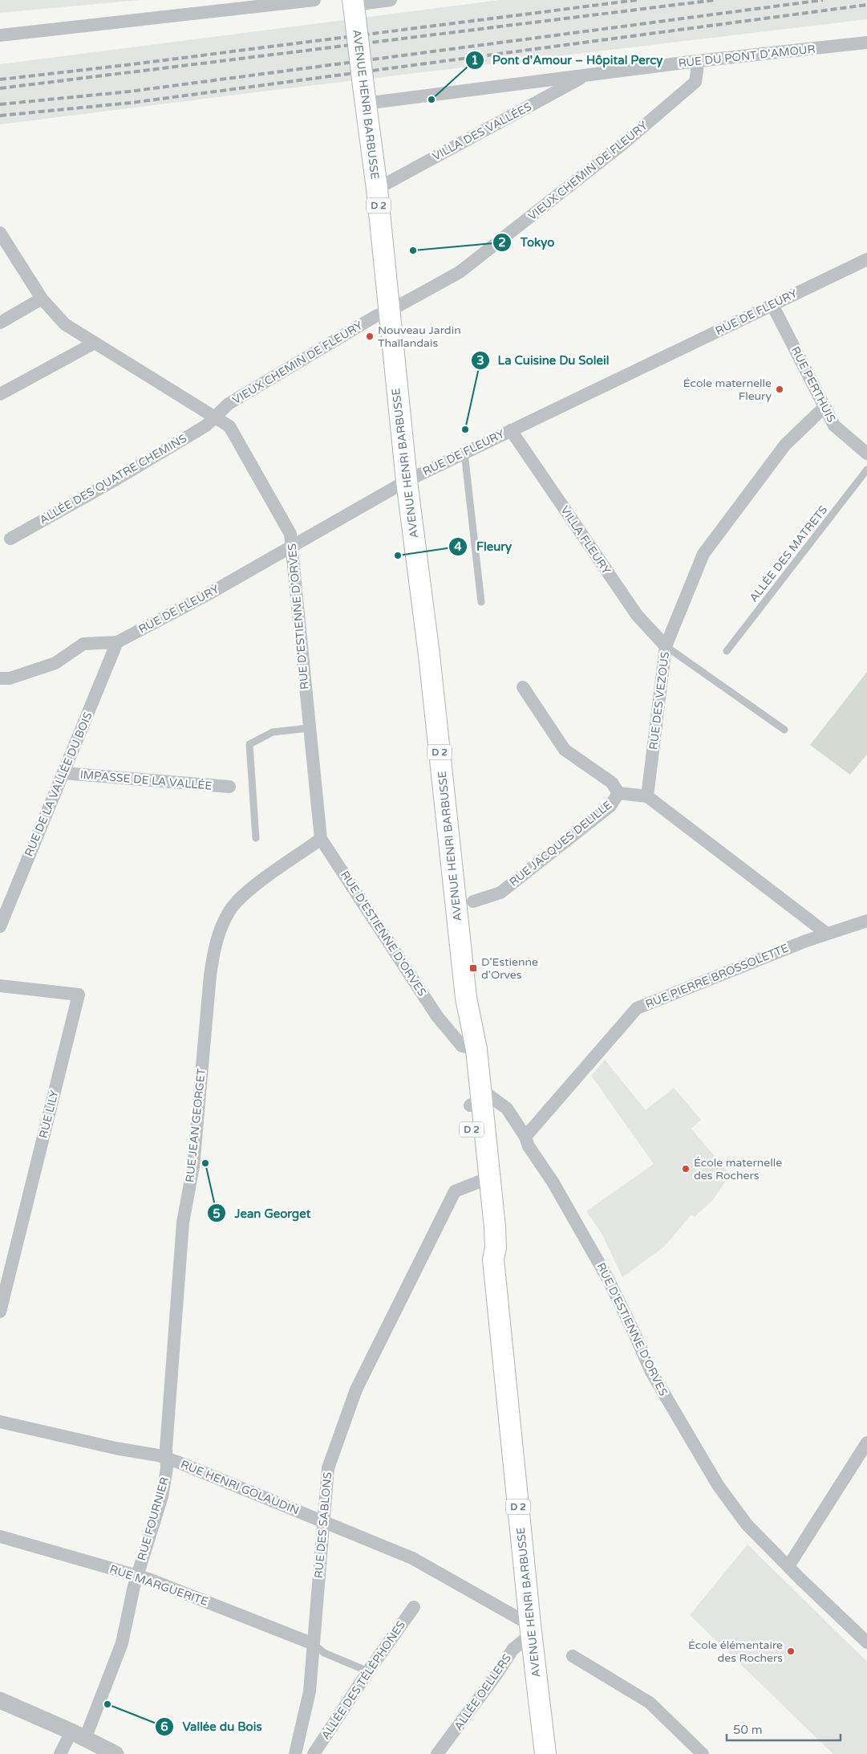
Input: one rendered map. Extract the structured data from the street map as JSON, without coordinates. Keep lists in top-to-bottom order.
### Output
{
  "streets": {
    "main road": ["AVENUE HENRI BARBUSSE", "D 2"],
    "street": [
      "RUE DU PONT D'AMOUR",
      "VILLA DES VALLÉES",
      "VIEUX CHEMIN DE FLEURY",
      "RUE DE FLEURY",
      "RUE PERTHUIS",
      "ALLÉE DES QUATRE CHEMINS",
      "VILLA FLEURY",
      "RUE D'ESTIENNE D'ORVES",
      "RUE DES VEZOUS",
      "IMPASSE DE LA VALLÉE",
      "RUE DE LA VALLÉE DU BOIS",
      "RUE JACQUES DELILLE",
      "RUE PIERRE BROSSOLETTE",
      "RUE LILY",
      "RUE JEAN GEORGET",
      "RUE HENRI GOLAUDIN",
      "RUE FOURNIER",
      "RUE DES SABLONS",
      "RUE MARGUERITE",
      "ALLÉE DES TÉLÉPHONES",
      "ALLÉE OELLERS"
    ],
    "lane": ["ALLÉE DES MATRETS"]
  },
  "crossings": [
    ["RUE DU PONT D'AMOUR", "AVENUE HENRI BARBUSSE"],
    ["RUE DU PONT D'AMOUR", "VILLA DES VALLÉES"],
    ["RUE DU PONT D'AMOUR", "VIEUX CHEMIN DE FLEURY"],
    ["AVENUE HENRI BARBUSSE", "VILLA DES VALLÉES"],
    ["AVENUE HENRI BARBUSSE", "VIEUX CHEMIN DE FLEURY"],
    ["AVENUE HENRI BARBUSSE", "RUE DE FLEURY"],
    ["AVENUE HENRI BARBUSSE", "RUE D'ESTIENNE D'ORVES"],
    ["AVENUE HENRI BARBUSSE", "RUE HENRI GOLAUDIN"],
    ["AVENUE HENRI BARBUSSE", "RUE DES SABLONS"],
    ["AVENUE HENRI BARBUSSE", "ALLÉE OELLERS"],
    ["VIEUX CHEMIN DE FLEURY", "ALLÉE DES QUATRE CHEMINS"],
    ["VIEUX CHEMIN DE FLEURY", "RUE D'ESTIENNE D'ORVES"],
    ["RUE DE FLEURY", "RUE PERTHUIS"],
    ["RUE DE FLEURY", "VILLA FLEURY"],
    ["RUE DE FLEURY", "RUE D'ESTIENNE D'ORVES"],
    ["RUE DE FLEURY", "RUE DE LA VALLÉE DU BOIS"],
    ["RUE PERTHUIS", "RUE DES VEZOUS"],
    ["ALLÉE DES QUATRE CHEMINS", "RUE D'ESTIENNE D'ORVES"],
    ["VILLA FLEURY", "RUE DES VEZOUS"],
    ["RUE D'ESTIENNE D'ORVES", "RUE PIERRE BROSSOLETTE"],
    ["RUE D'ESTIENNE D'ORVES", "RUE JEAN GEORGET"],
    ["RUE DES VEZOUS", "RUE JACQUES DELILLE"],
    ["IMPASSE DE LA VALLÉE", "RUE DE LA VALLÉE DU BOIS"],
    ["RUE JEAN GEORGET", "RUE HENRI GOLAUDIN"],
    ["RUE JEAN GEORGET", "RUE FOURNIER"],
    ["RUE HENRI GOLAUDIN", "RUE FOURNIER"],
    ["RUE HENRI GOLAUDIN", "RUE DES SABLONS"],
    ["RUE HENRI GOLAUDIN", "ALLÉE OELLERS"],
    ["RUE FOURNIER", "RUE MARGUERITE"],
    ["RUE DES SABLONS", "RUE MARGUERITE"]
  ],
  "places": {
    "other": [
      "Pont d'Amour – Hôpital Percy",
      "Tokyo",
      "Nouveau Jardin Thaïlandais",
      "École maternelle Fleury",
      "La Cuisine Du Soleil",
      "Fleury",
      "Jean Georget",
      "École maternelle des Rochers",
      "École élémentaire des Rochers",
      "Vallée du Bois"
    ],
    "transit": ["D'Estienne d'Orves"]
  },
  "scale_bar": "50 m"
}
